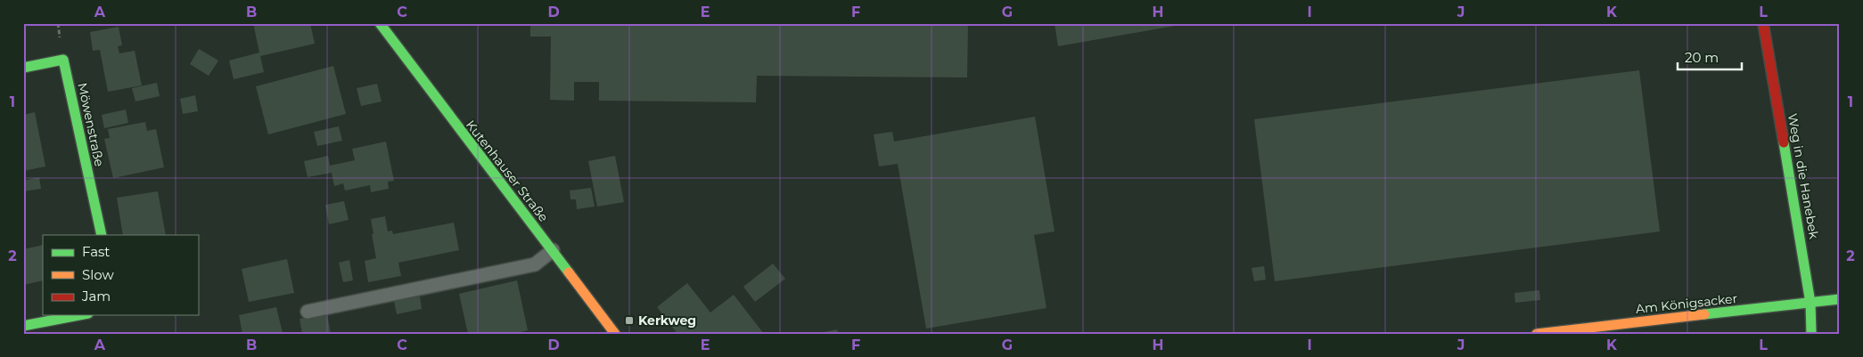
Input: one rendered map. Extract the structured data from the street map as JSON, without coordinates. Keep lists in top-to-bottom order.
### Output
{
  "streets": {
    "street": [
      "Möwenstraße",
      "Kutenhauser Straße",
      "Weg in die Hanebek",
      "Am Königsacker"
    ]
  },
  "crossings": [
    ["Weg in die Hanebek", "Am Königsacker"]
  ],
  "places": {
    "transit": ["Kerkweg"]
  },
  "legend": ["Fast", "Slow", "Jam"],
  "scale_bar": "20 m",
  "grid": {
    "columns": [
      "A",
      "B",
      "C",
      "D",
      "E",
      "F",
      "G",
      "H",
      "I",
      "J",
      "K",
      "L"
    ],
    "rows": ["1", "2"]
  }
}
